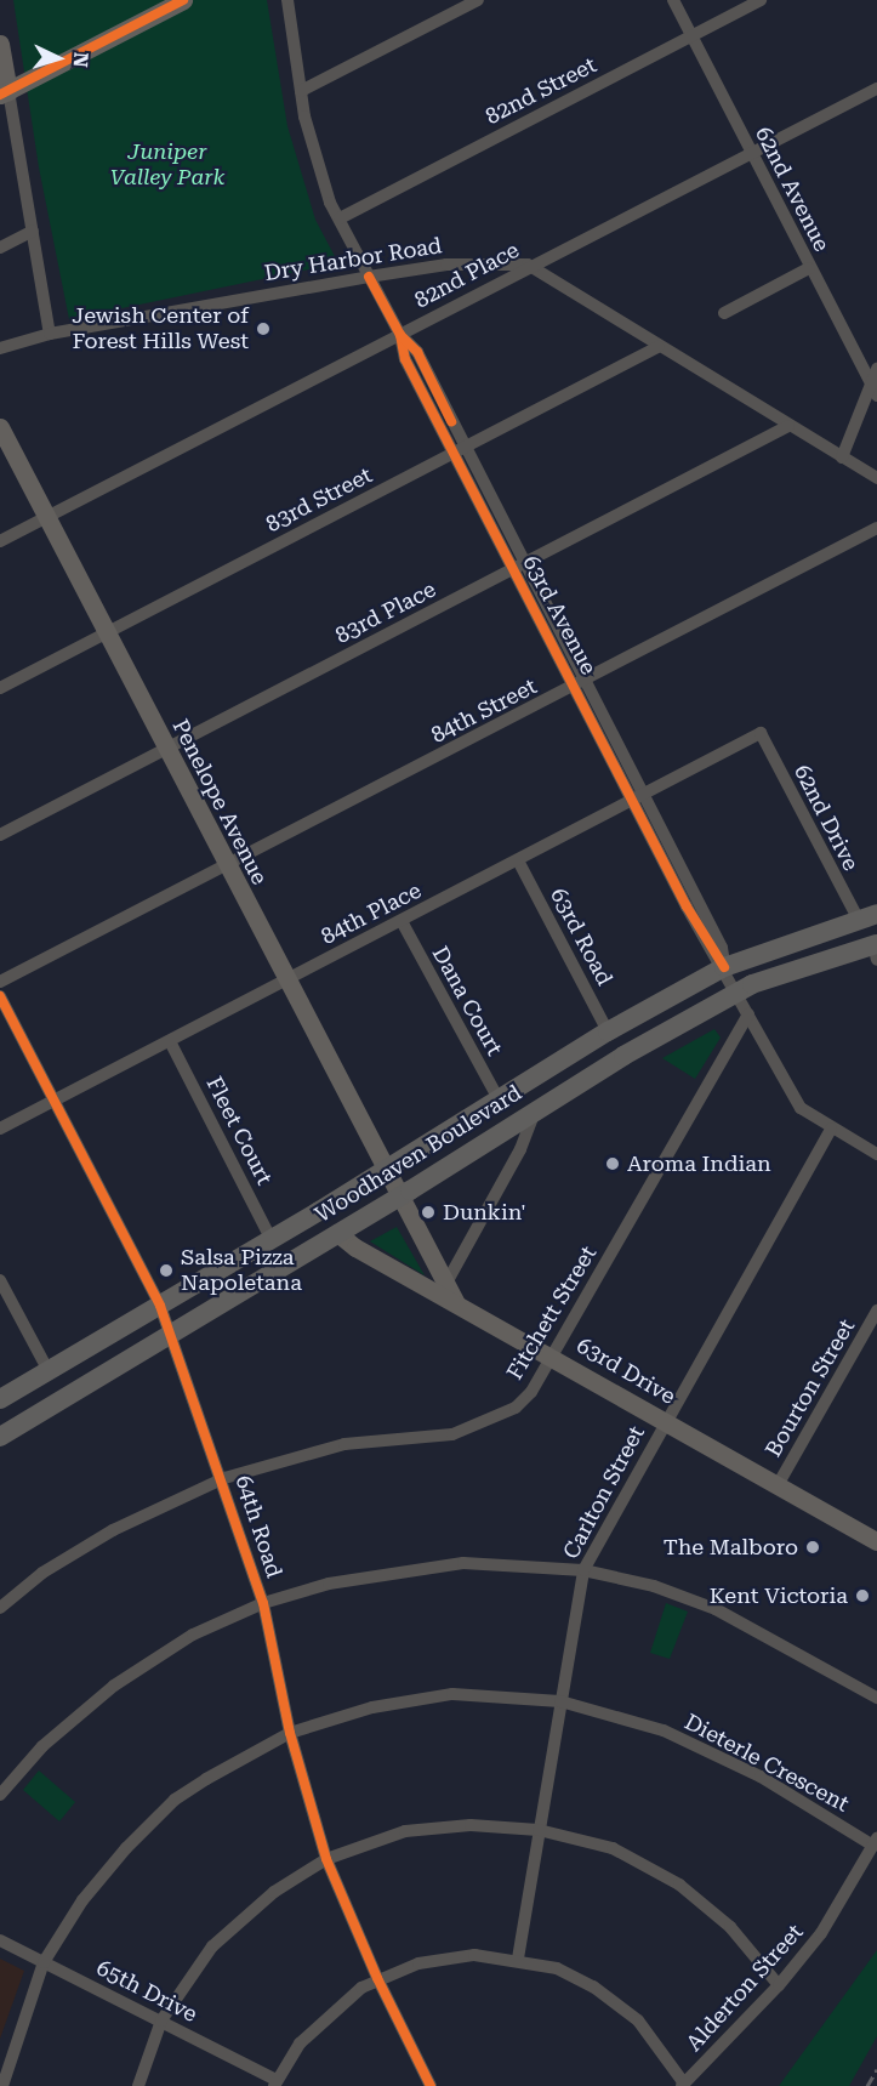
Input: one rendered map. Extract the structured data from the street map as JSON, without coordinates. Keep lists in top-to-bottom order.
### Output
{
  "streets": {
    "main road": ["Woodhaven Boulevard"],
    "street": [
      "82nd Street",
      "62nd Avenue",
      "Dry Harbor Road",
      "82nd Place",
      "83rd Street",
      "83rd Place",
      "63rd Avenue",
      "84th Street",
      "Penelope Avenue",
      "62nd Drive",
      "84th Place",
      "63rd Road",
      "Dana Court",
      "Fleet Court",
      "Fitchett Street",
      "63rd Drive",
      "Bourton Street",
      "Carlton Street",
      "64th Road",
      "Dieterle Crescent",
      "Alderton Street",
      "65th Drive"
    ]
  },
  "crossings": [
    ["82nd Street", "62nd Avenue"],
    ["82nd Street", "63rd Avenue"],
    ["62nd Avenue", "82nd Place"],
    ["Dry Harbor Road", "82nd Place"],
    ["Dry Harbor Road", "63rd Avenue"],
    ["82nd Place", "63rd Avenue"],
    ["82nd Place", "Penelope Avenue"],
    ["83rd Street", "63rd Avenue"],
    ["83rd Street", "Penelope Avenue"],
    ["83rd Place", "63rd Avenue"],
    ["83rd Place", "Penelope Avenue"],
    ["63rd Avenue", "84th Street"],
    ["63rd Avenue", "84th Place"],
    ["63rd Avenue", "Woodhaven Boulevard"],
    ["63rd Avenue", "Fitchett Street"],
    ["63rd Avenue", "Carlton Street"],
    ["84th Street", "Penelope Avenue"],
    ["Penelope Avenue", "84th Place"],
    ["Penelope Avenue", "Woodhaven Boulevard"],
    ["Penelope Avenue", "63rd Drive"],
    ["62nd Drive", "84th Place"],
    ["62nd Drive", "Woodhaven Boulevard"],
    ["84th Place", "63rd Road"],
    ["84th Place", "Dana Court"],
    ["84th Place", "Fleet Court"],
    ["84th Place", "64th Road"],
    ["63rd Road", "Woodhaven Boulevard"],
    ["Dana Court", "Woodhaven Boulevard"],
    ["Fleet Court", "Woodhaven Boulevard"],
    ["Woodhaven Boulevard", "63rd Drive"],
    ["Woodhaven Boulevard", "64th Road"],
    ["Fitchett Street", "63rd Drive"],
    ["Fitchett Street", "64th Road"],
    ["63rd Drive", "Bourton Street"],
    ["63rd Drive", "Carlton Street"],
    ["Carlton Street", "Dieterle Crescent"],
    ["64th Road", "Dieterle Crescent"],
    ["Dieterle Crescent", "Alderton Street"],
    ["Dieterle Crescent", "65th Drive"]
  ],
  "parks": ["Juniper Valley Park"],
  "places": [
    "Jewish Center of Forest Hills West",
    "Aroma Indian",
    "Dunkin'",
    "Salsa Pizza Napoletana",
    "The Malboro",
    "Kent Victoria"
  ],
  "north": "right"
}
